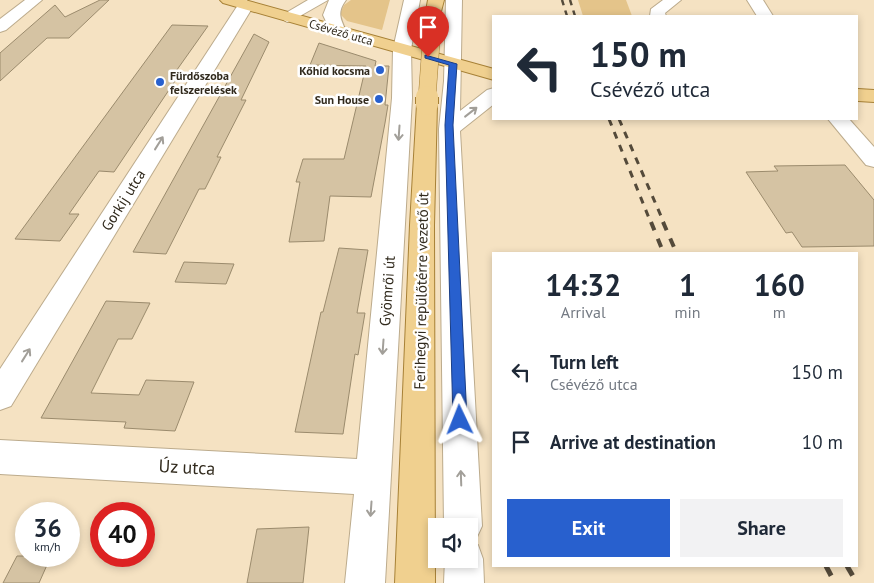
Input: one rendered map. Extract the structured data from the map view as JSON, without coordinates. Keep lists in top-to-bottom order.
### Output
{
  "streets": {
    "main road": ["Csévéző utca", "Ferihegyi repülőtérre vezető út"],
    "street": ["Gorkij utca", "Gyömrői út", "Úz utca"]
  },
  "crossings": [
    ["Csévéző utca", "Gorkij utca"],
    ["Csévéző utca", "Gyömrői út"],
    ["Gyömrői út", "Ferihegyi repülőtérre vezető út"],
    ["Gyömrői út", "Úz utca"]
  ],
  "one_way": ["Gorkij utca"],
  "places": ["Kőhíd kocsma", "Fürdőszoba felszerelések", "Sun House"],
  "page": {
    "turn": ["150 m", "Csévéző utca"],
    "eta": [
      "14:32",
      "Arrival",
      "1",
      "min",
      "160",
      "m"
    ],
    "list": [
      {
        "name": "Turn left",
        "note": "Csévéző utca",
        "value": "150 m"
      },
      {
        "name": "Arrive at destination",
        "value": "10 m"
      }
    ],
    "buttons": ["Exit", "Share"],
    "speed": "36 km/h",
    "limit": "40"
  }
}
